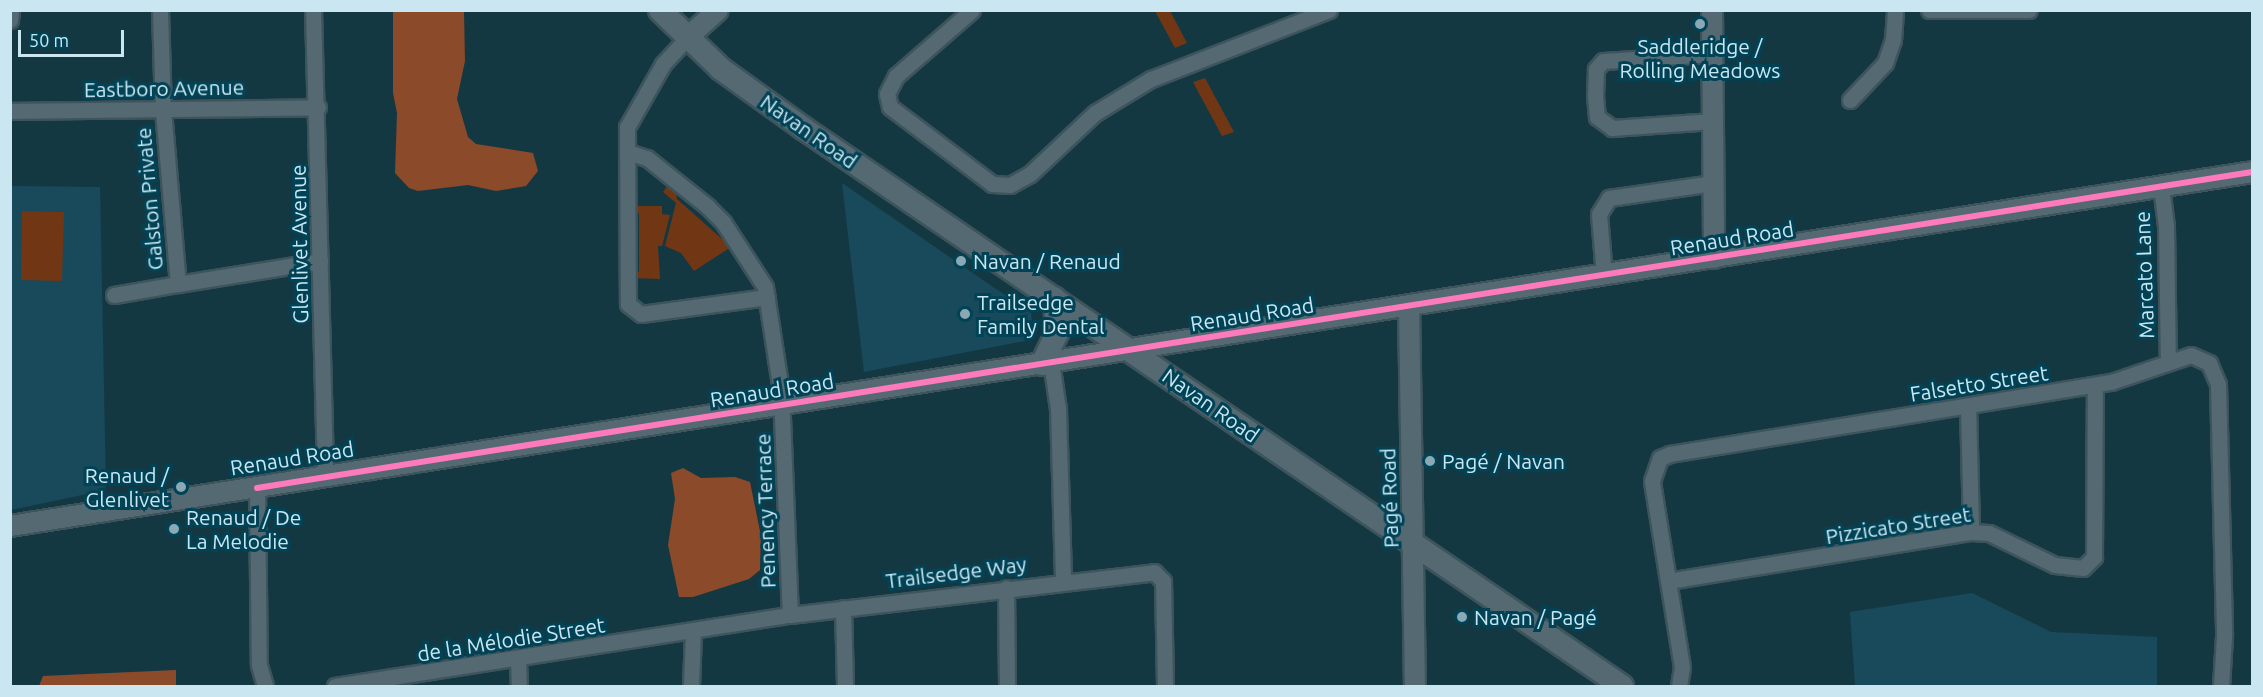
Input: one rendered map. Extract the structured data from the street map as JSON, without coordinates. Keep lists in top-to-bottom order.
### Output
{
  "streets": {
    "main road": ["Navan Road"],
    "street": [
      "Eastboro Avenue",
      "Galston Private",
      "Renaud Road",
      "Glenlivet Avenue",
      "Marcato Lane",
      "Falsetto Street",
      "Pagé Road",
      "Penency Terrace",
      "Pizzicato Street",
      "Trailsedge Way",
      "de la Mélodie Street"
    ]
  },
  "crossings": [
    ["Eastboro Avenue", "Galston Private"],
    ["Eastboro Avenue", "Glenlivet Avenue"],
    ["Navan Road", "Renaud Road"],
    ["Navan Road", "Pagé Road"],
    ["Galston Private", "Glenlivet Avenue"],
    ["Renaud Road", "Glenlivet Avenue"],
    ["Renaud Road", "Marcato Lane"],
    ["Renaud Road", "Pagé Road"],
    ["Renaud Road", "Penency Terrace"],
    ["Marcato Lane", "Falsetto Street"],
    ["Falsetto Street", "Pizzicato Street"],
    ["Penency Terrace", "Trailsedge Way"],
    ["Trailsedge Way", "de la Mélodie Street"]
  ],
  "places": [
    "Saddleridge / Rolling Meadows",
    "Navan / Renaud",
    "Trailsedge Family Dental",
    "Pagé / Navan",
    "Renaud / Glenlivet",
    "Renaud / De La Melodie",
    "Navan / Pagé"
  ],
  "scale_bar": "50 m"
}
